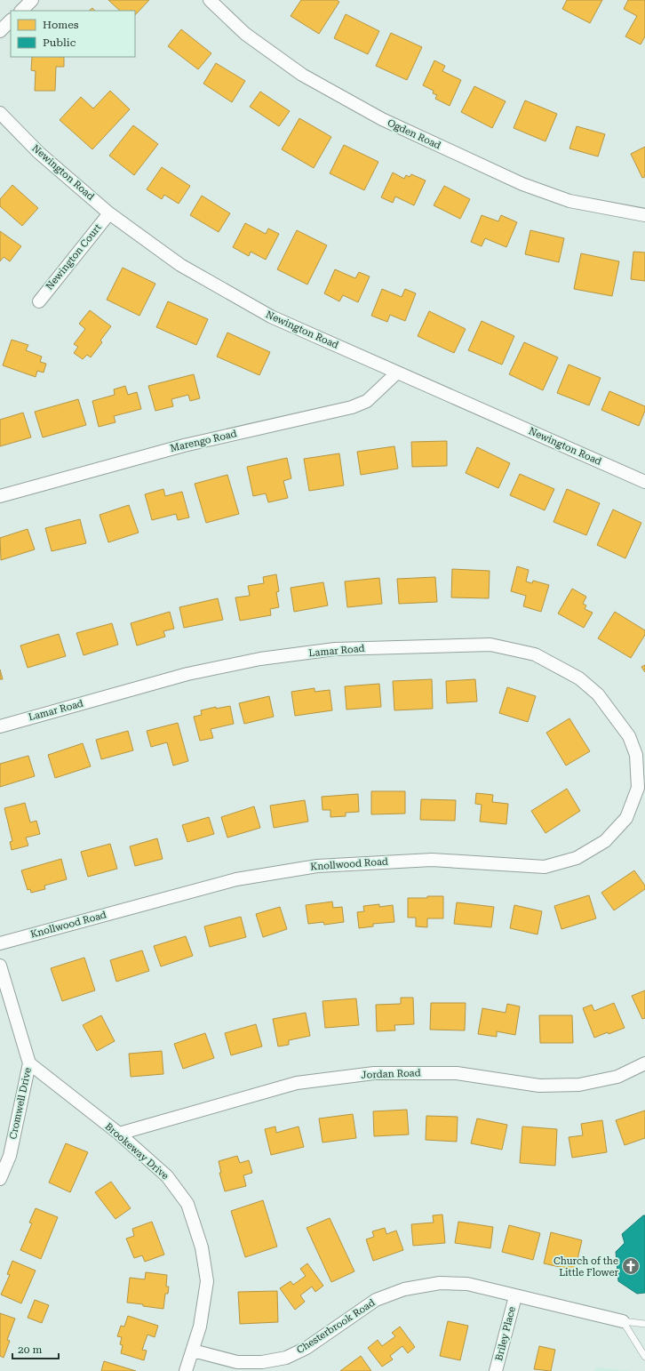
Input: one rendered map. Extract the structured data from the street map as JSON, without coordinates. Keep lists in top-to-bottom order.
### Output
{
  "streets": {
    "street": [
      "Ogden Road",
      "Newington Road",
      "Newington Court",
      "Marengo Road",
      "Lamar Road",
      "Knollwood Road",
      "Jordan Road",
      "Cromwell Drive",
      "Brookeway Drive",
      "Chesterbrook Road",
      "Briley Place"
    ]
  },
  "crossings": [
    ["Newington Road", "Newington Court"],
    ["Newington Road", "Marengo Road"],
    ["Lamar Road", "Knollwood Road"],
    ["Jordan Road", "Brookeway Drive"],
    ["Cromwell Drive", "Brookeway Drive"],
    ["Brookeway Drive", "Chesterbrook Road"],
    ["Chesterbrook Road", "Briley Place"]
  ],
  "places": {
    "church": ["Church of the Little Flower"]
  },
  "legend": ["Homes", "Public"],
  "scale_bar": "20 m"
}
